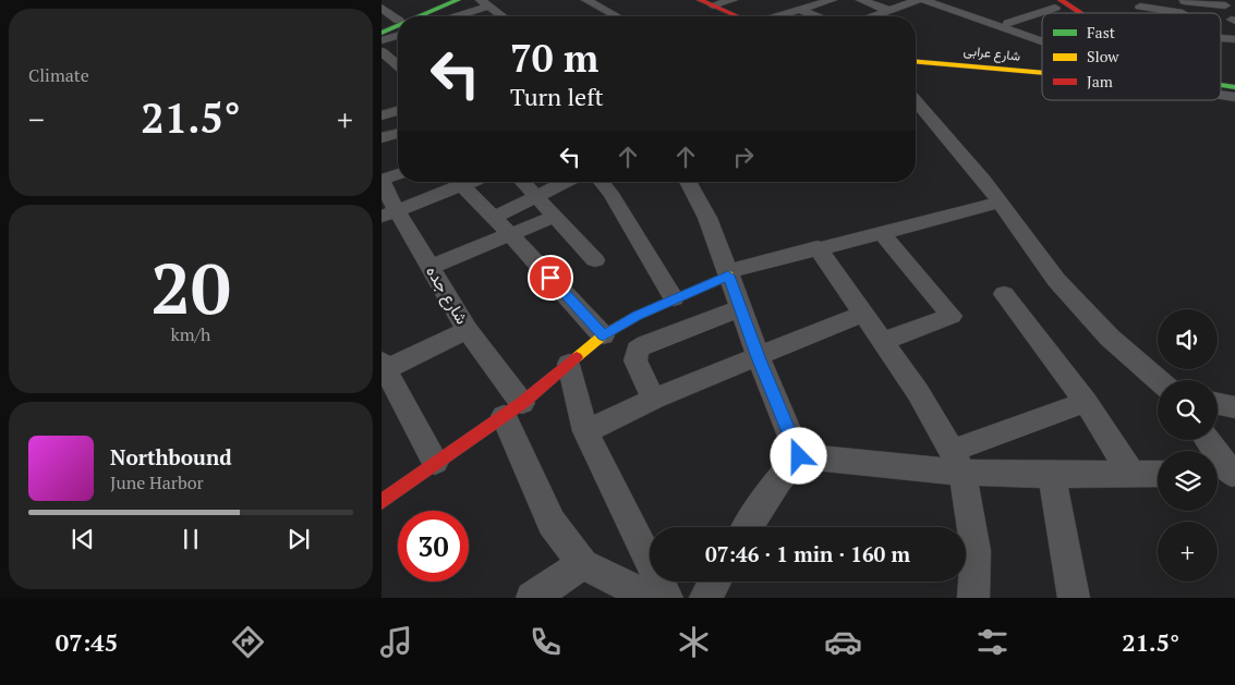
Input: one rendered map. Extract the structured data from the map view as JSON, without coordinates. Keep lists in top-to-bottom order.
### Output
{
  "streets": {
    "main road": ["شارع عرابى"],
    "street": ["شارع جده"]
  },
  "legend": ["Fast", "Slow", "Jam"],
  "page": {
    "tile": [
      "Climate",
      ["20", "km/h"]
    ],
    "turn": ["70 m", "Turn left"],
    "heat": ["−", "21.5°", "+"],
    "map_buttons": "+",
    "song": ["Northbound", "June Harbor"],
    "limit": "30",
    "trip": "07:46 · 1 min · 160 m",
    "tabs": ["07:45", "21.5°"]
  }
}
